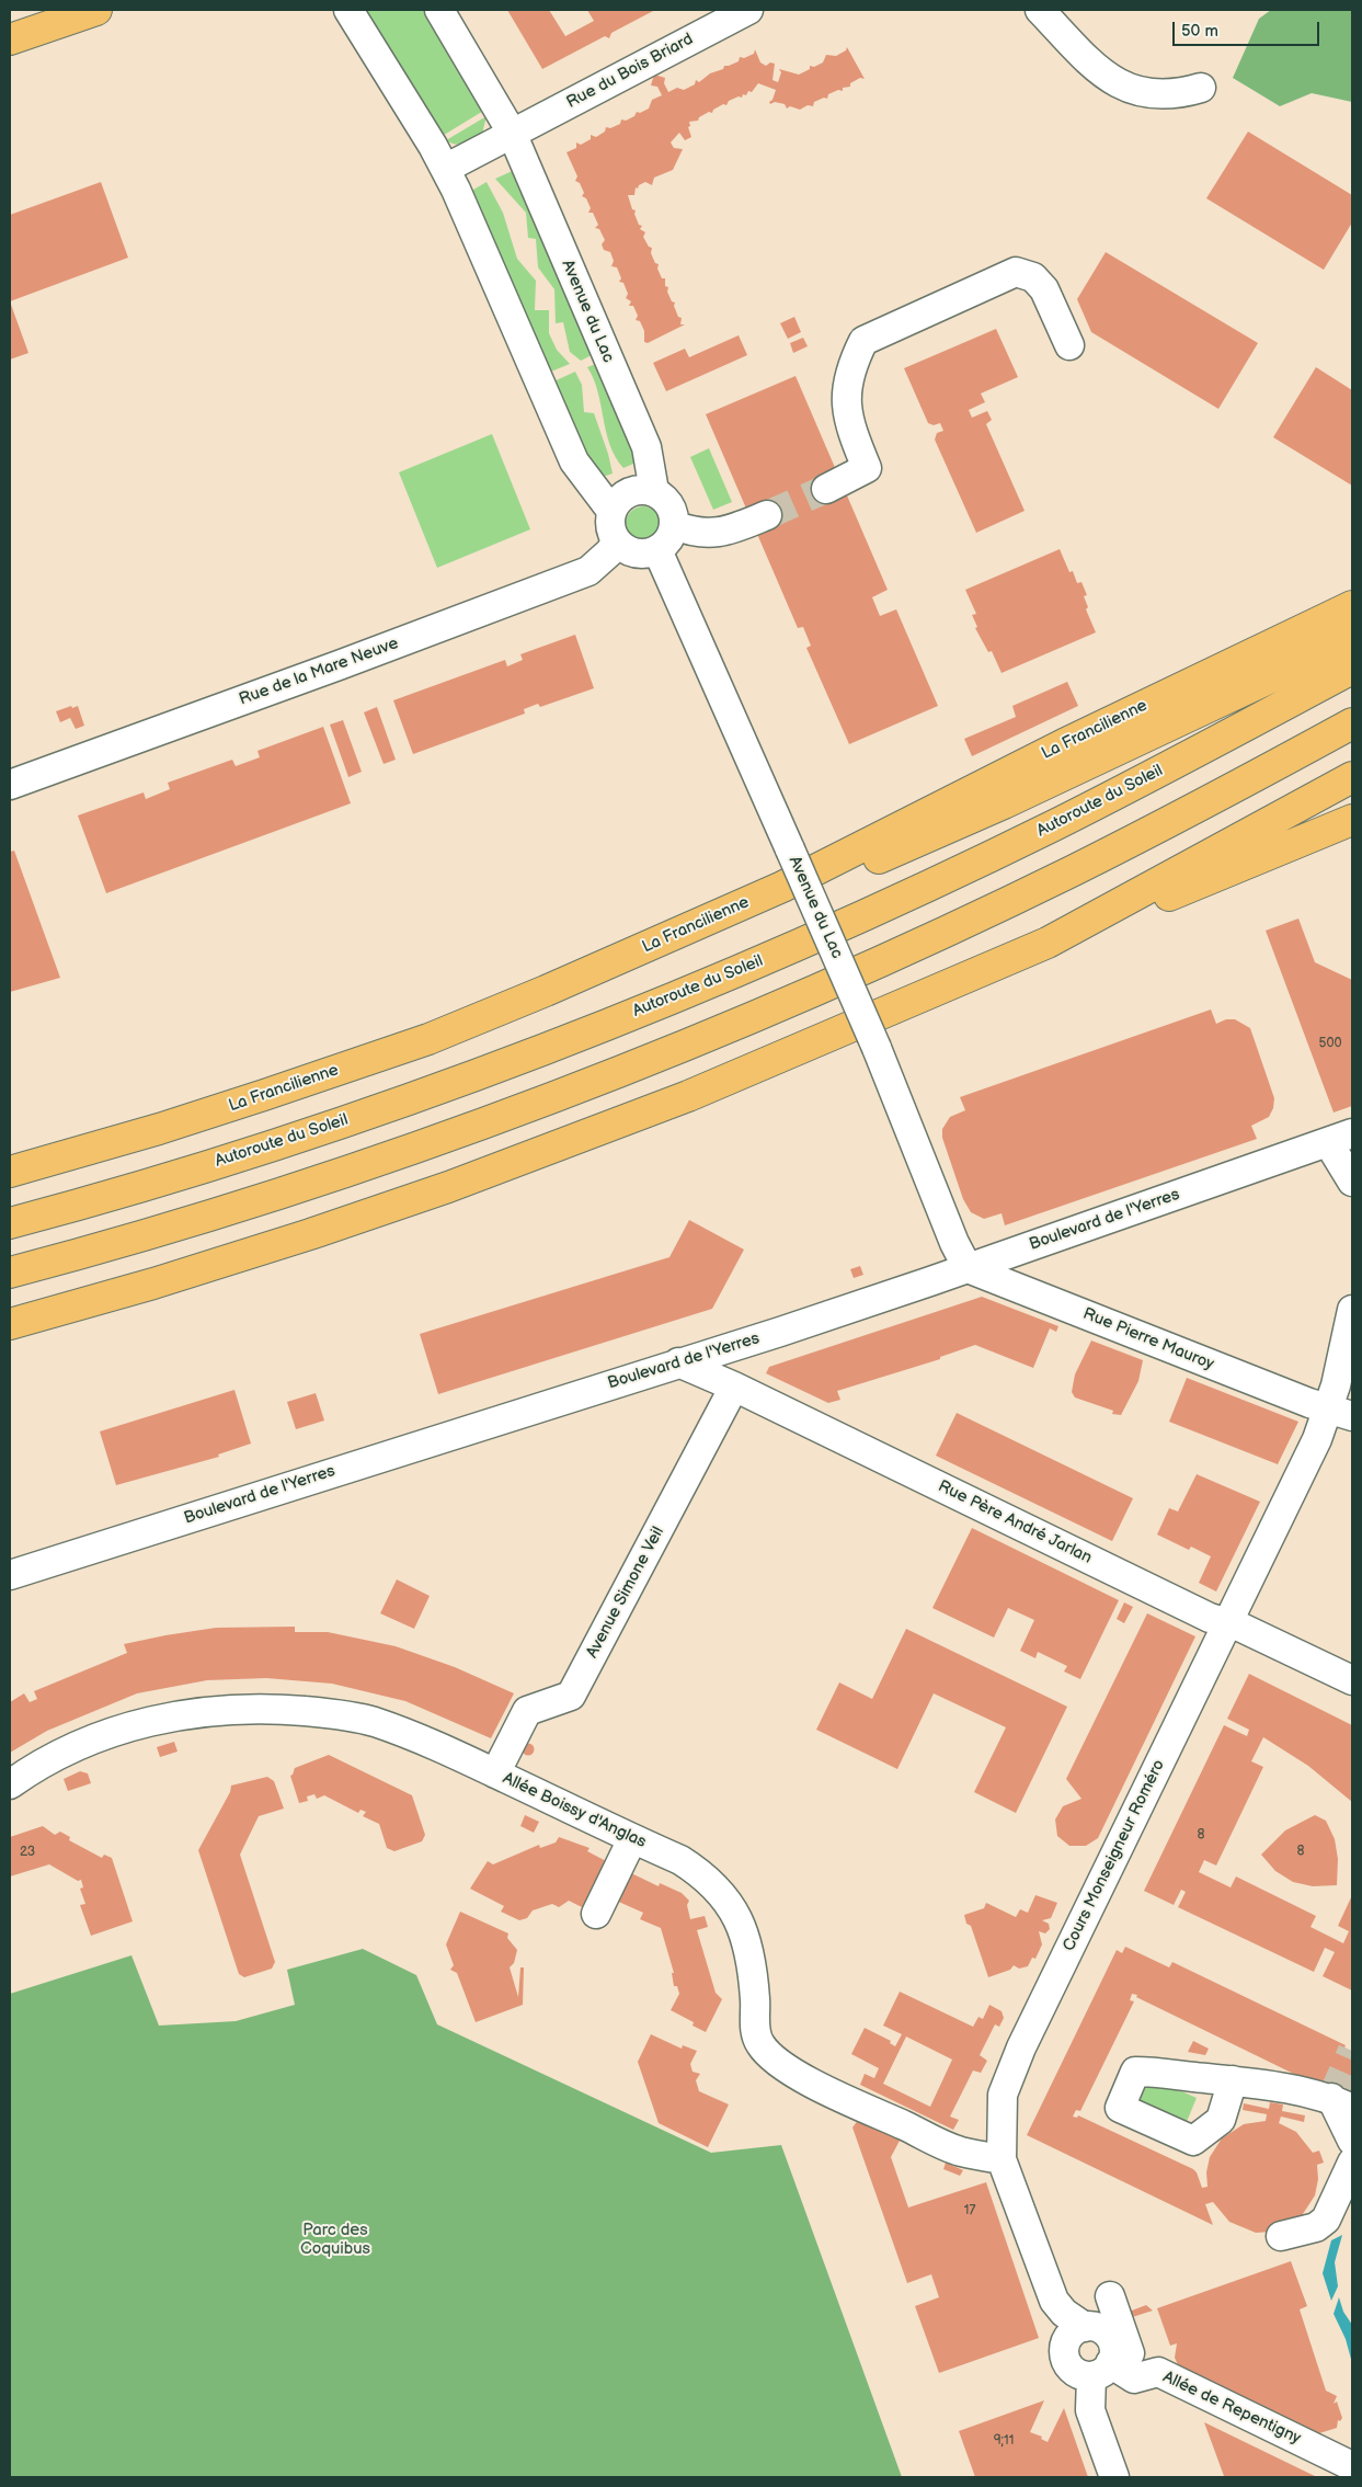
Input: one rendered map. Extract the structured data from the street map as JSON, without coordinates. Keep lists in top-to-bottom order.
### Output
{
  "streets": {
    "main road": ["La Francilienne", "Autoroute du Soleil"],
    "street": [
      "Rue du Bois Briard",
      "Avenue du Lac",
      "Rue de la Mare Neuve",
      "Boulevard de l'Yerres",
      "Rue Pierre Mauroy",
      "Rue Père André Jarlan",
      "Avenue Simone Veil",
      "Allée Boissy d'Anglas",
      "Cours Monseigneur Roméro",
      "Allée de Repentigny"
    ]
  },
  "crossings": [
    ["Rue du Bois Briard", "Avenue du Lac"],
    ["Avenue du Lac", "Rue de la Mare Neuve"],
    ["Avenue du Lac", "Boulevard de l'Yerres"],
    ["Avenue du Lac", "Rue Pierre Mauroy"],
    ["Boulevard de l'Yerres", "Rue Pierre Mauroy"],
    ["Boulevard de l'Yerres", "Rue Père André Jarlan"],
    ["Rue Pierre Mauroy", "Cours Monseigneur Roméro"],
    ["Rue Père André Jarlan", "Avenue Simone Veil"],
    ["Rue Père André Jarlan", "Cours Monseigneur Roméro"],
    ["Avenue Simone Veil", "Allée Boissy d'Anglas"],
    ["Allée Boissy d'Anglas", "Cours Monseigneur Roméro"],
    ["Cours Monseigneur Roméro", "Allée de Repentigny"]
  ],
  "parks": ["Parc des Coquibus"],
  "house_numbers": [
    "500",
    "8",
    "8",
    "23",
    "17",
    "9;11"
  ],
  "scale_bar": "50 m"
}
